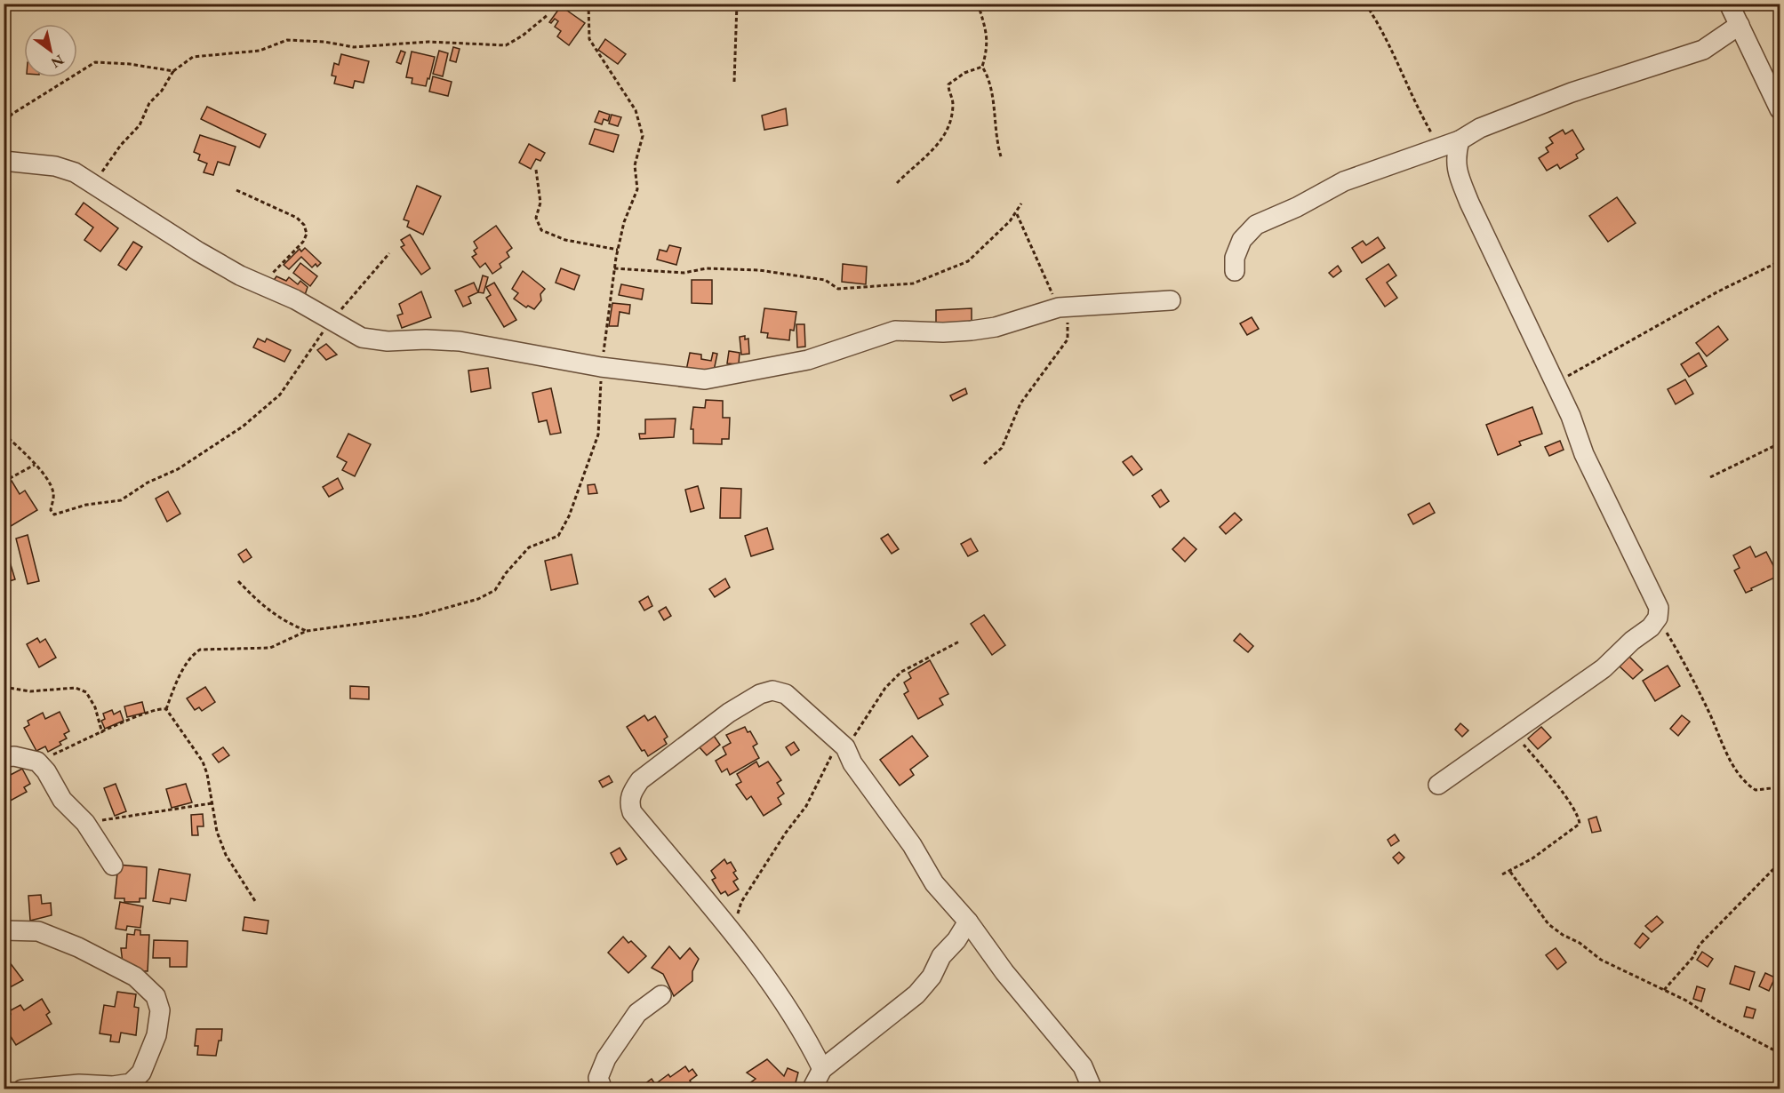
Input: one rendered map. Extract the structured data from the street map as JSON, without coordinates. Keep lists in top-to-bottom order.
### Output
{
  "north": "bottom right"
}
